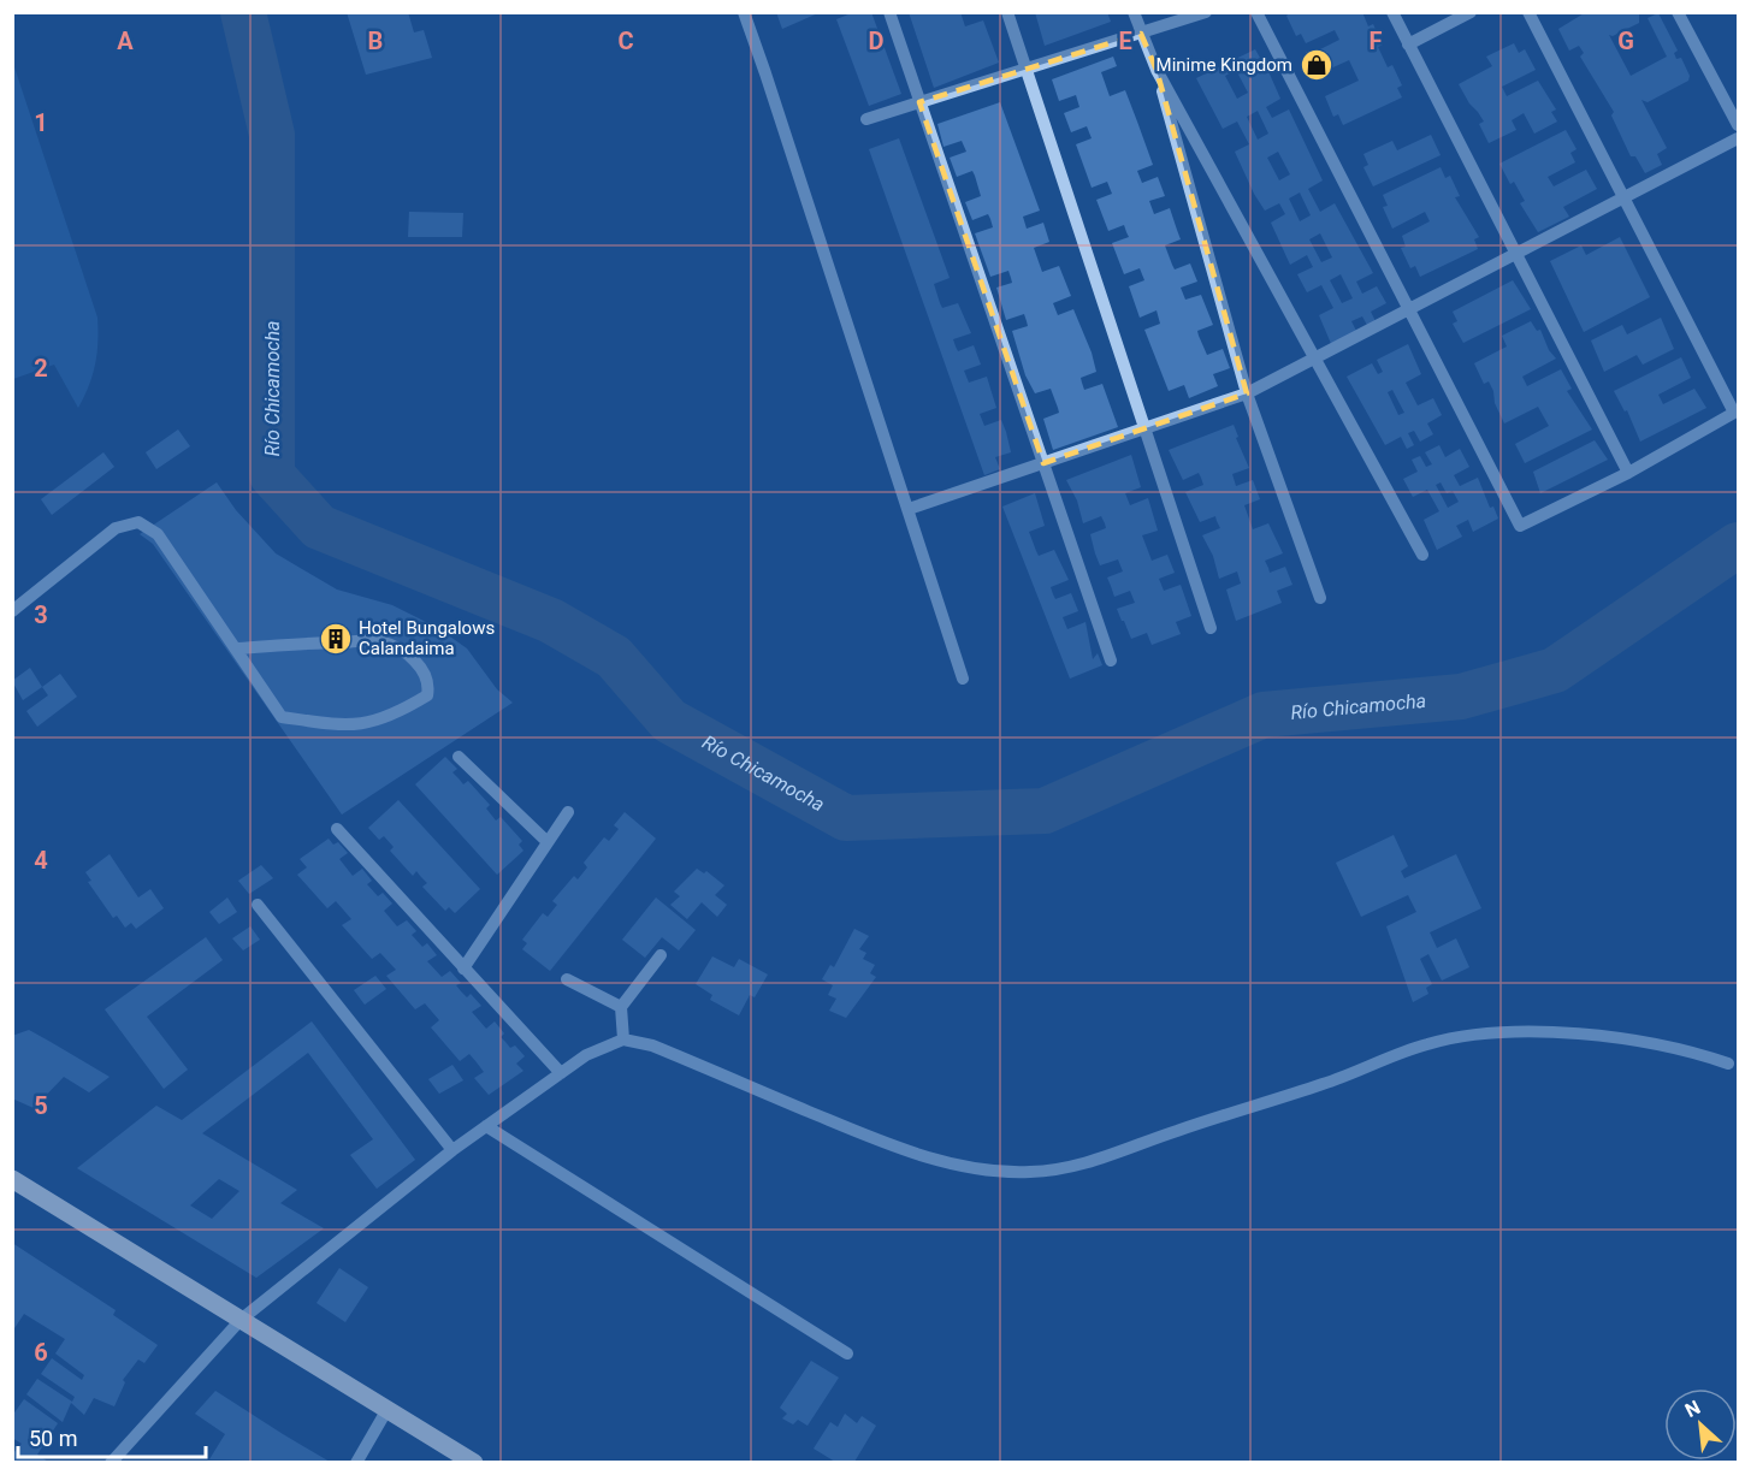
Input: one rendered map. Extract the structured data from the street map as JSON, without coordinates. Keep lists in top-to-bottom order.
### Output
{
  "water": ["Río Chicamocha"],
  "places": {
    "shop": ["Minime Kingdom"],
    "building": ["Hotel Bungalows Calandaima"]
  },
  "scale_bar": "50 m",
  "north": "top left",
  "grid": {
    "columns": [
      "A",
      "B",
      "C",
      "D",
      "E",
      "F",
      "G"
    ],
    "rows": [
      "1",
      "2",
      "3",
      "4",
      "5",
      "6"
    ]
  }
}
